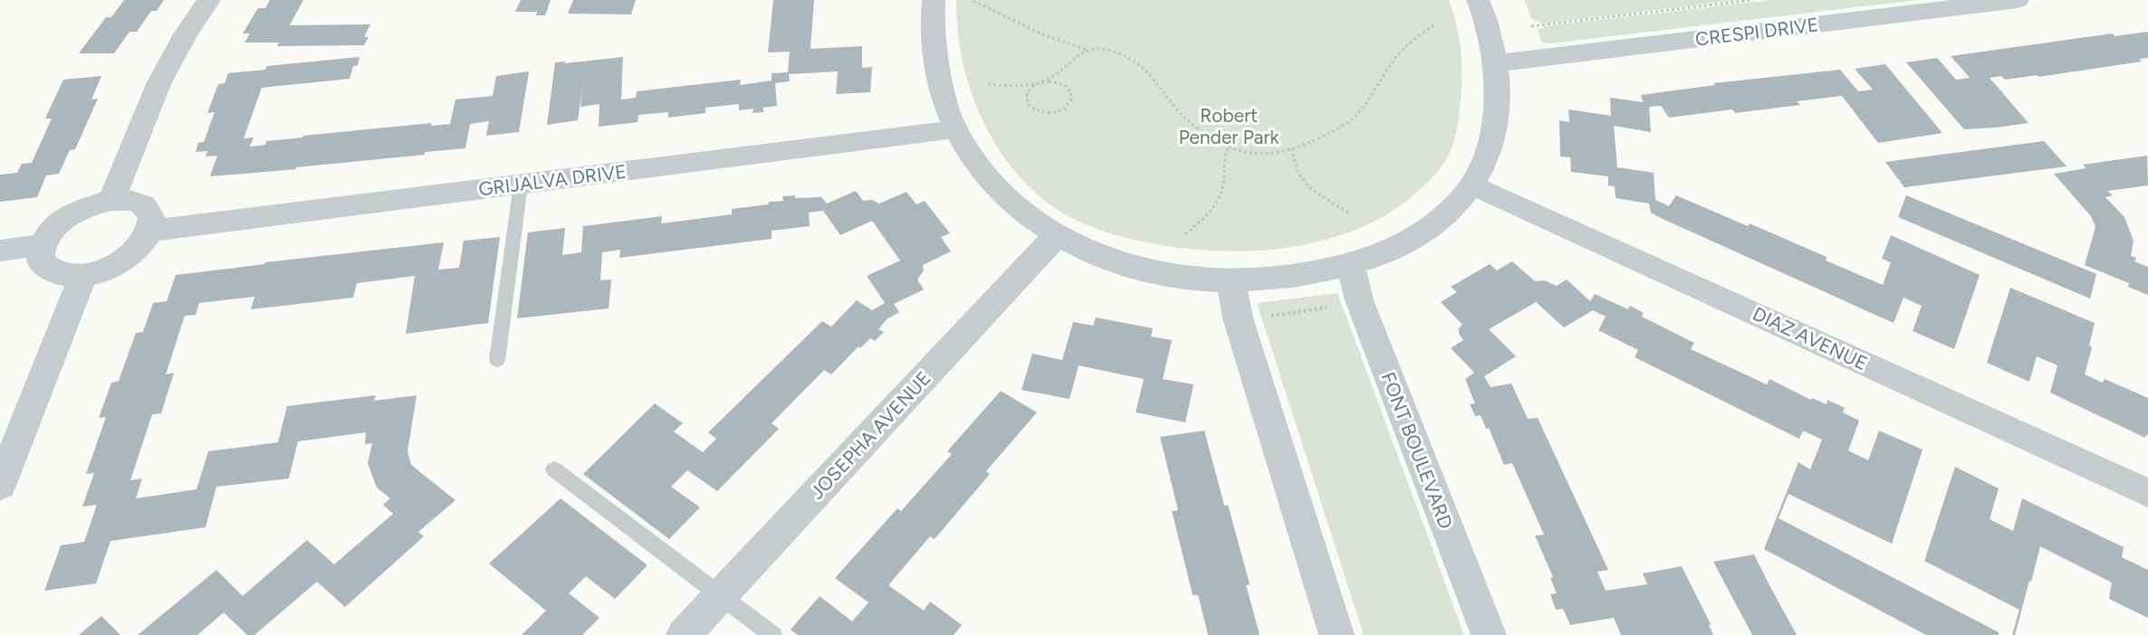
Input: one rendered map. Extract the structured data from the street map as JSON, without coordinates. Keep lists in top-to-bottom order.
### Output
{
  "streets": {
    "street": [
      "CRESPI DRIVE",
      "GRIJALVA DRIVE",
      "DIAZ AVENUE",
      "JOSEPHA AVENUE",
      "FONT BOULEVARD"
    ]
  },
  "parks": ["Robert Pender Park"]
}
